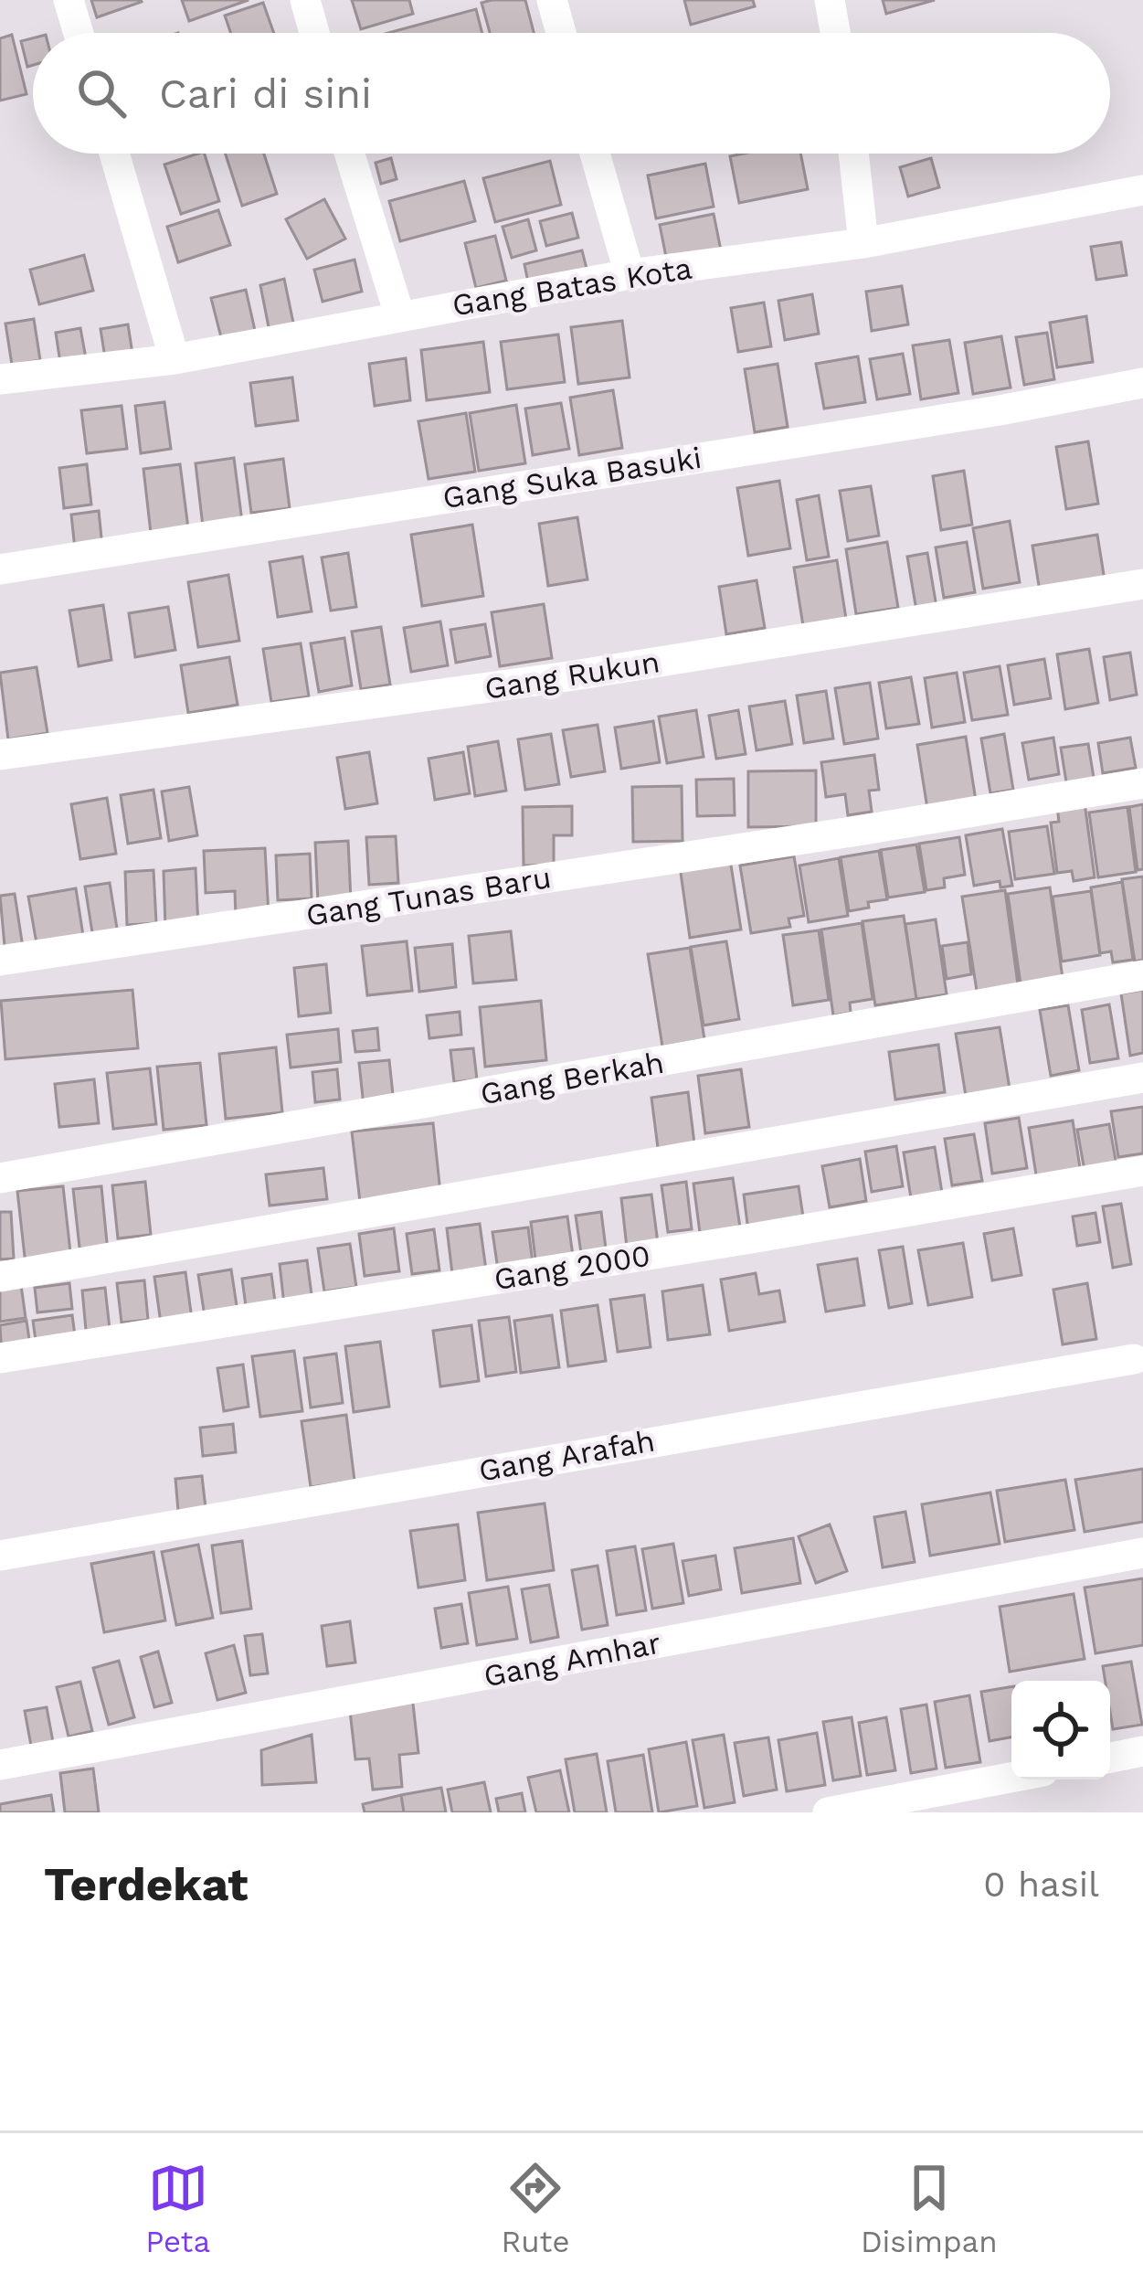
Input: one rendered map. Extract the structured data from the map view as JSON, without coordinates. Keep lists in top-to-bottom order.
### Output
{
  "streets": {
    "street": [
      "Gang Batas Kota",
      "Gang Suka Basuki",
      "Gang Rukun",
      "Gang Tunas Baru",
      "Gang Berkah",
      "Gang 2000",
      "Gang Arafah",
      "Gang Amhar"
    ]
  },
  "page": {
    "search": "Cari di sini",
    "heading": ["Terdekat", "0 hasil"],
    "nav": ["Peta", "Rute", "Disimpan"]
  }
}
